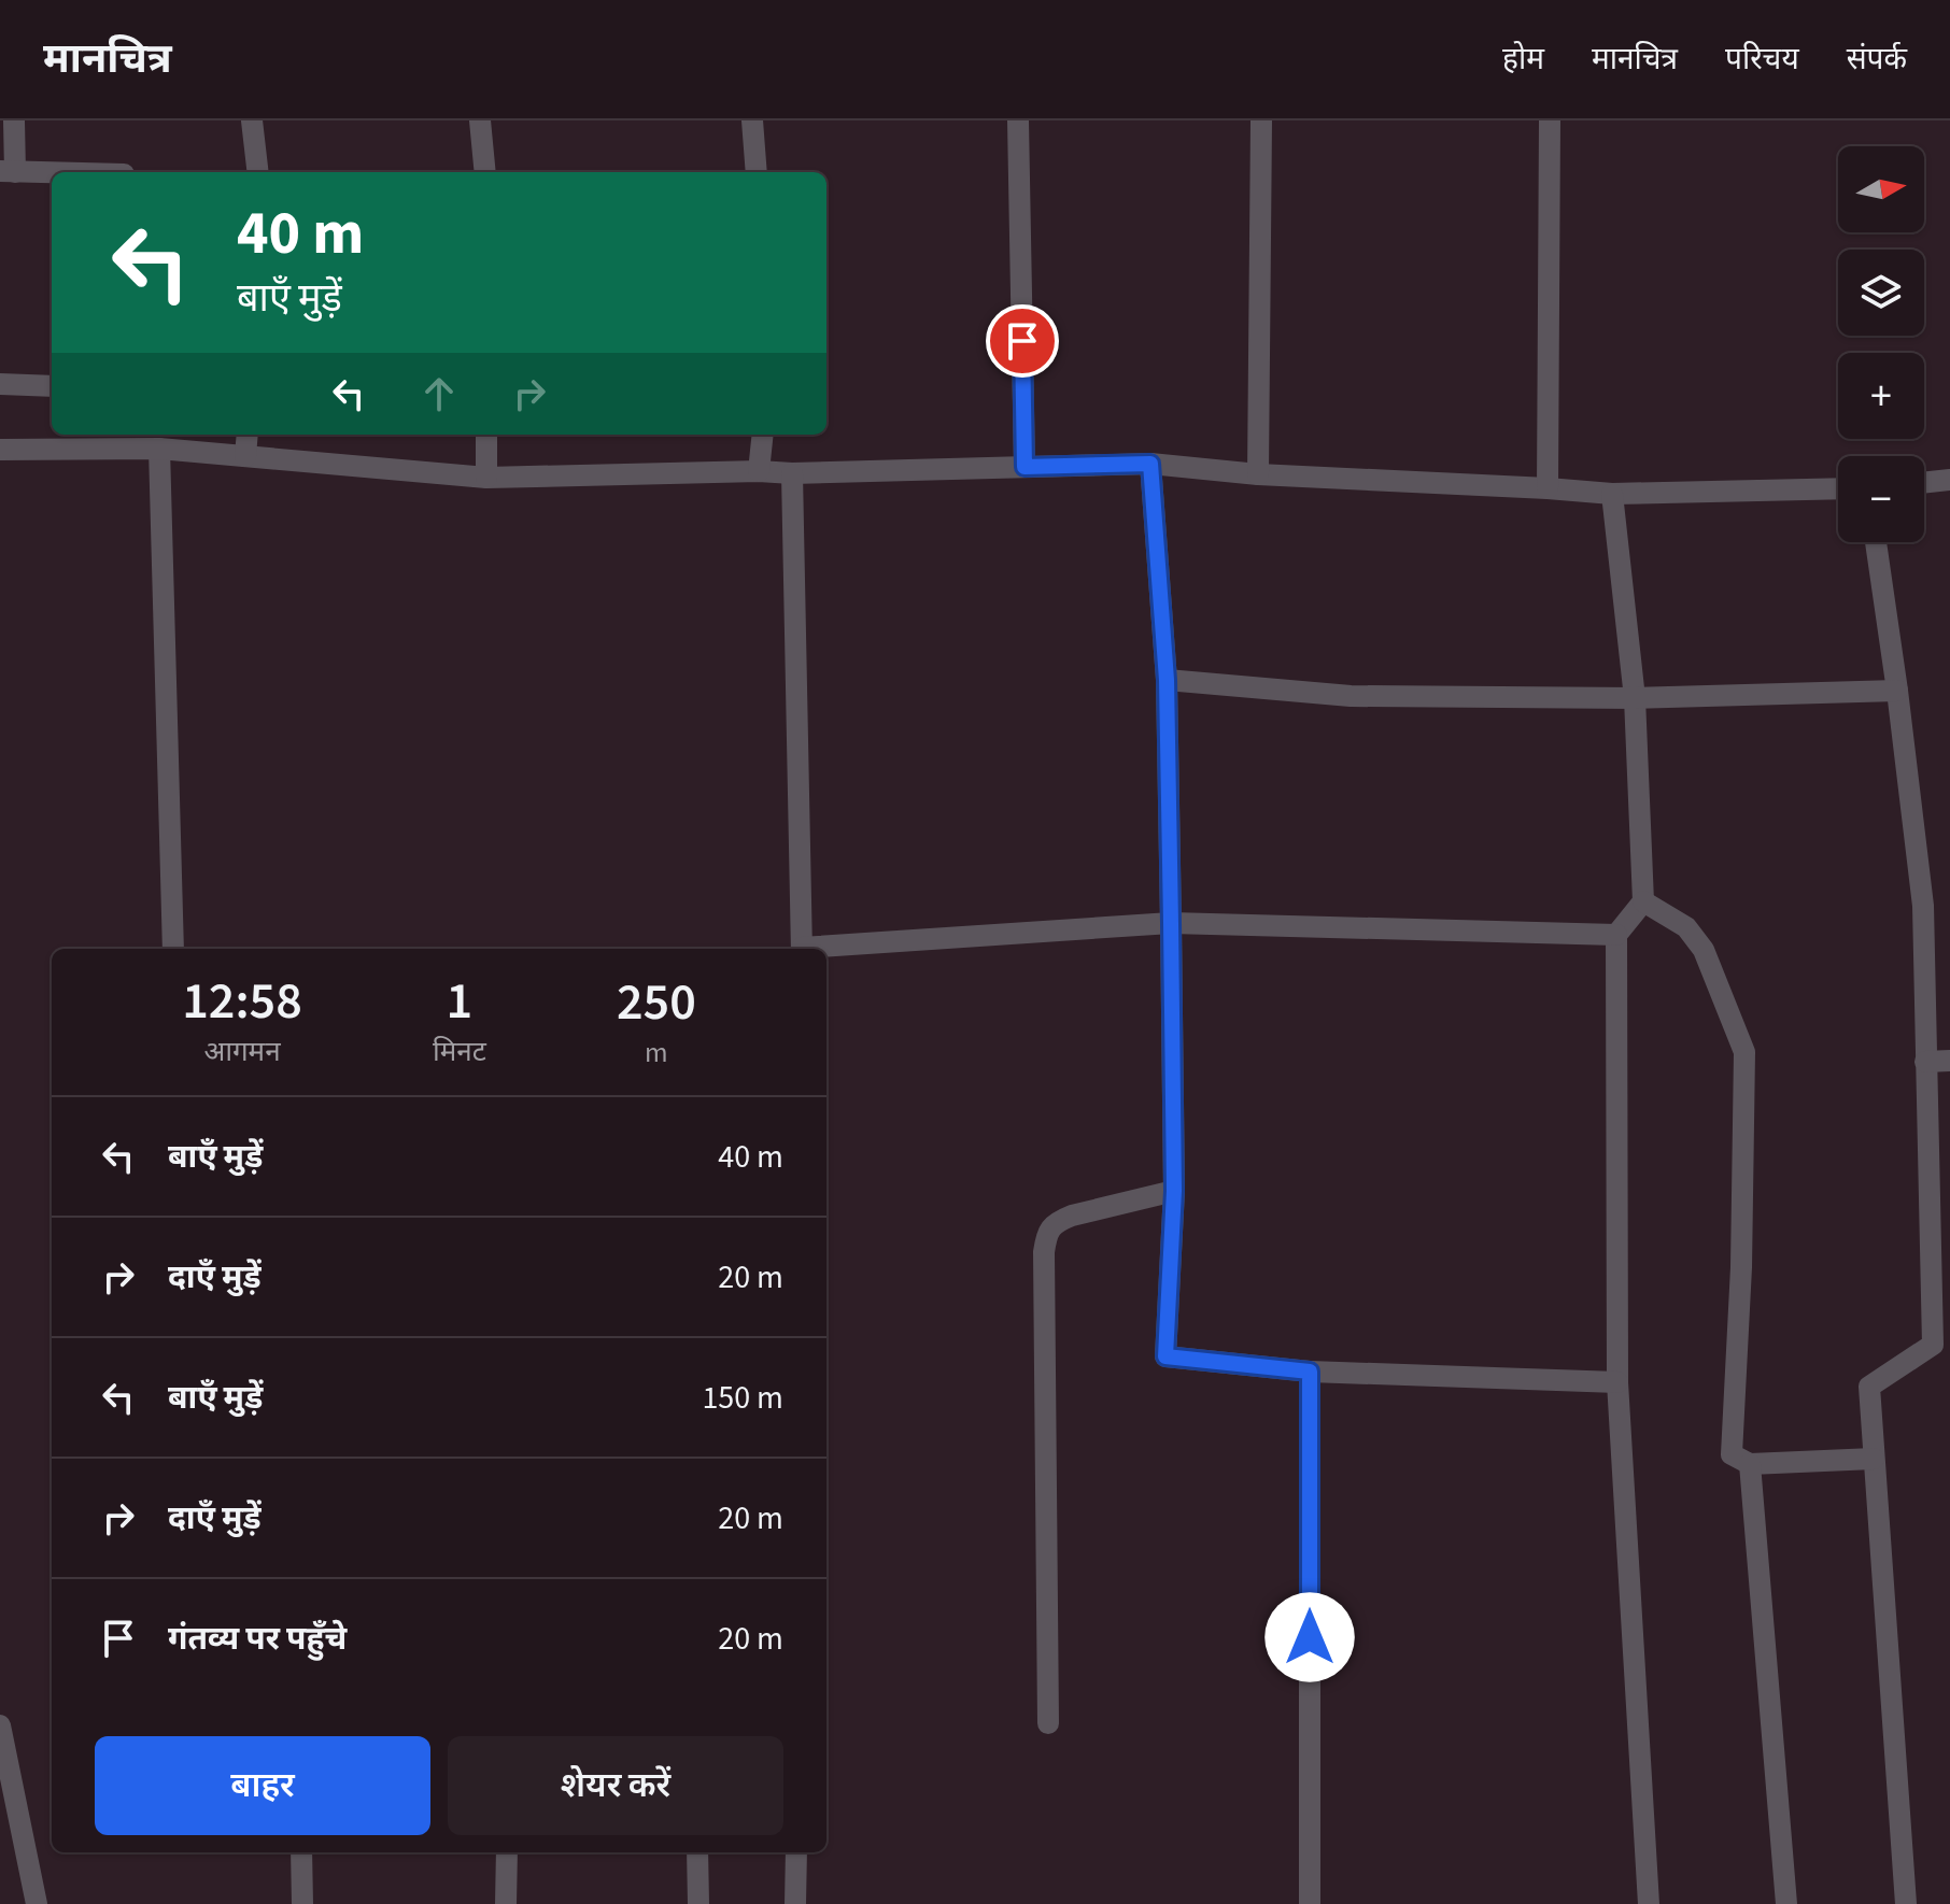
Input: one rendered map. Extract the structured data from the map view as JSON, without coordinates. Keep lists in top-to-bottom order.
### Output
{
  "north": "right",
  "page": {
    "header": "मानचित्र",
    "nav": [
      "होम",
      "मानचित्र",
      "परिचय",
      "संपर्क"
    ],
    "map_buttons": ["+", "−"],
    "turn": ["40 m", "बाएँ मुड़ें"],
    "eta": [
      "12:58",
      "आगमन",
      "1",
      "मिनट",
      "250",
      "m"
    ],
    "list": [
      {
        "name": "बाएँ मुड़ें",
        "value": "40 m"
      },
      {
        "name": "दाएँ मुड़ें",
        "value": "20 m"
      },
      {
        "name": "बाएँ मुड़ें",
        "value": "150 m"
      },
      {
        "name": "दाएँ मुड़ें",
        "value": "20 m"
      },
      {
        "name": "गंतव्य पर पहुँचे",
        "value": "20 m"
      }
    ],
    "buttons": ["बाहर", "शेयर करें"]
  }
}
